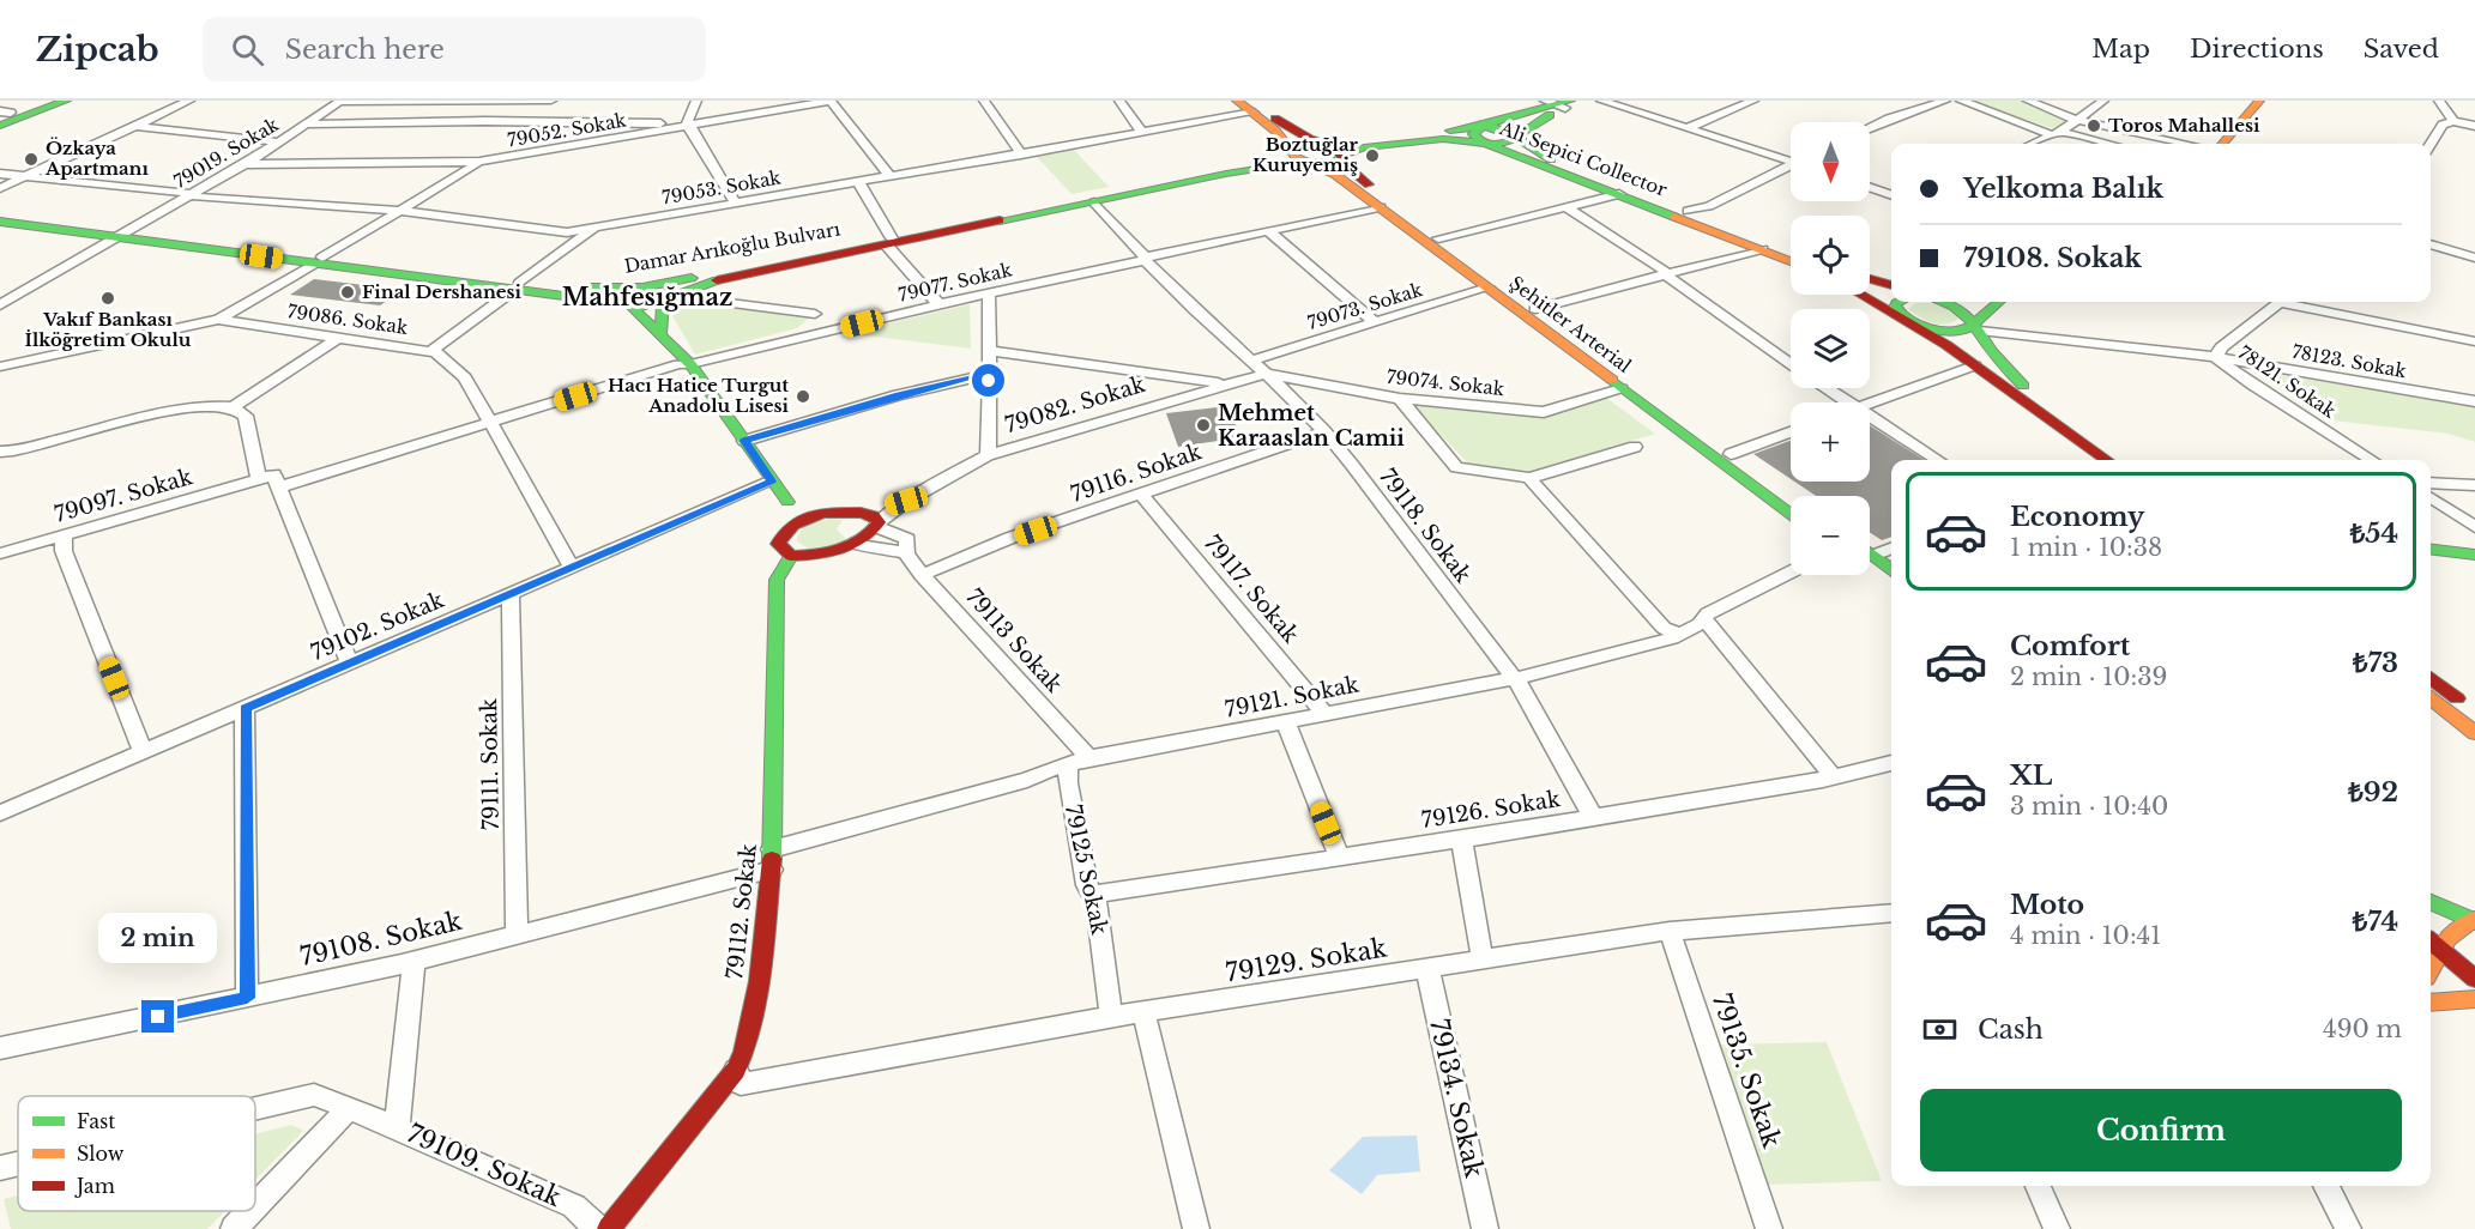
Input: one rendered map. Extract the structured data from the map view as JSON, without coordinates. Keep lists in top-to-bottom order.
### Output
{
  "streets": {
    "main road": [
      "Ali Sepici Collector",
      "Damar Arıkoğlu Bulvarı",
      "Şehitler Arterial",
      "79112. Sokak"
    ],
    "street": [
      "79052. Sokak",
      "79019. Sokak",
      "79053. Sokak",
      "79077. Sokak",
      "79073. Sokak",
      "79086. Sokak",
      "78123. Sokak",
      "78121. Sokak",
      "79074. Sokak",
      "79082. Sokak",
      "79116. Sokak",
      "79097. Sokak",
      "79118. Sokak",
      "79117. Sokak",
      "79102. Sokak",
      "79113 Sokak",
      "79121. Sokak",
      "79111. Sokak",
      "79126. Sokak",
      "79125 Sokak",
      "79108. Sokak",
      "79129. Sokak",
      "79135. Sokak",
      "79134. Sokak",
      "79109. Sokak"
    ]
  },
  "crossings": [
    ["79019. Sokak", "79053. Sokak"],
    ["79019. Sokak", "Damar Arıkoğlu Bulvarı"],
    ["Ali Sepici Collector", "Damar Arıkoğlu Bulvarı"],
    ["Ali Sepici Collector", "Şehitler Arterial"],
    ["Damar Arıkoğlu Bulvarı", "Şehitler Arterial"],
    ["Damar Arıkoğlu Bulvarı", "79118. Sokak"],
    ["79077. Sokak", "79086. Sokak"],
    ["79077. Sokak", "Şehitler Arterial"],
    ["79077. Sokak", "79118. Sokak"],
    ["79073. Sokak", "Şehitler Arterial"],
    ["79073. Sokak", "79118. Sokak"],
    ["79086. Sokak", "79102. Sokak"],
    ["Şehitler Arterial", "79074. Sokak"],
    ["78123. Sokak", "78121. Sokak"],
    ["79074. Sokak", "79082. Sokak"],
    ["79074. Sokak", "79118. Sokak"],
    ["79082. Sokak", "79118. Sokak"],
    ["79116. Sokak", "79118. Sokak"],
    ["79116. Sokak", "79117. Sokak"],
    ["79116. Sokak", "79113 Sokak"],
    ["79118. Sokak", "79121. Sokak"],
    ["79118. Sokak", "79126. Sokak"],
    ["79117. Sokak", "79121. Sokak"],
    ["79102. Sokak", "79111. Sokak"],
    ["79113 Sokak", "79121. Sokak"],
    ["79121. Sokak", "79125 Sokak"],
    ["79121. Sokak", "79112. Sokak"],
    ["79121. Sokak", "79108. Sokak"],
    ["79111. Sokak", "79108. Sokak"],
    ["79126. Sokak", "79125 Sokak"],
    ["79125 Sokak", "79129. Sokak"],
    ["79112. Sokak", "79108. Sokak"],
    ["79112. Sokak", "79129. Sokak"],
    ["79108. Sokak", "79109. Sokak"],
    ["79129. Sokak", "79135. Sokak"],
    ["79129. Sokak", "79134. Sokak"]
  ],
  "districts": ["Mahfesığmaz"],
  "places": [
    "Toros Mahallesi",
    "Boztuğlar Kuruyemiş",
    "Özkaya Apartmanı",
    "Final Dershanesi",
    "Vakıf Bankası İlköğretim Okulu",
    "Hacı Hatice Turgut Anadolu Lisesi",
    "Mehmet Karaaslan Camii"
  ],
  "legend": ["Fast", "Slow", "Jam"],
  "north": "bottom",
  "page": {
    "header": "Zipcab",
    "search": "Search here",
    "nav": ["Map", "Directions", "Saved"],
    "map_buttons": ["+", "−"],
    "banner": ["Yelkoma Balık", "79108. Sokak"],
    "list": [
      {
        "name": "Economy",
        "note": "1 min · 10:38",
        "value": "₺54"
      },
      {
        "name": "Comfort",
        "note": "2 min · 10:39",
        "value": "₺73"
      },
      {
        "name": "XL",
        "note": "3 min · 10:40",
        "value": "₺92"
      },
      {
        "name": "Moto",
        "note": "4 min · 10:41",
        "value": "₺74"
      }
    ],
    "bubble": "2 min",
    "pay": ["Cash", "490 m"],
    "buttons": "Confirm"
  }
}
